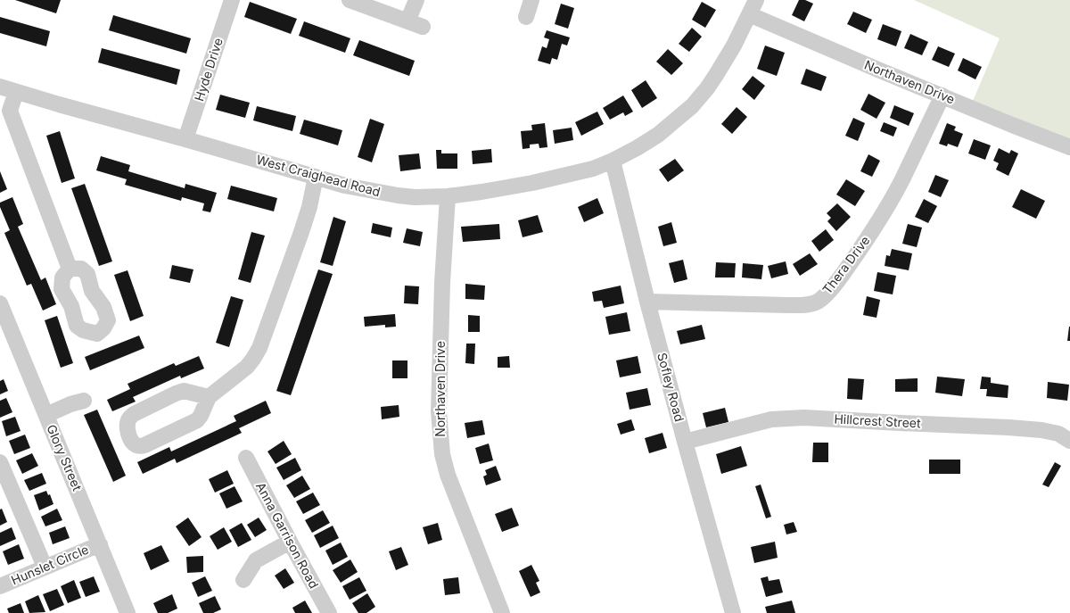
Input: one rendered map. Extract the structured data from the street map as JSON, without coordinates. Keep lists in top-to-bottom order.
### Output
{
  "streets": {
    "street": [
      "Hyde Drive",
      "Northaven Drive",
      "West Craighead Road",
      "Thera Drive",
      "Sofley Road",
      "Hillcrest Street",
      "Glory Street",
      "Anna Garrison Road",
      "Hunslet Circle"
    ]
  },
  "crossings": [
    ["Hyde Drive", "West Craighead Road"],
    ["Northaven Drive", "West Craighead Road"],
    ["Northaven Drive", "Thera Drive"],
    ["West Craighead Road", "Sofley Road"],
    ["Thera Drive", "Sofley Road"],
    ["Sofley Road", "Hillcrest Street"],
    ["Glory Street", "Hunslet Circle"]
  ]
}
